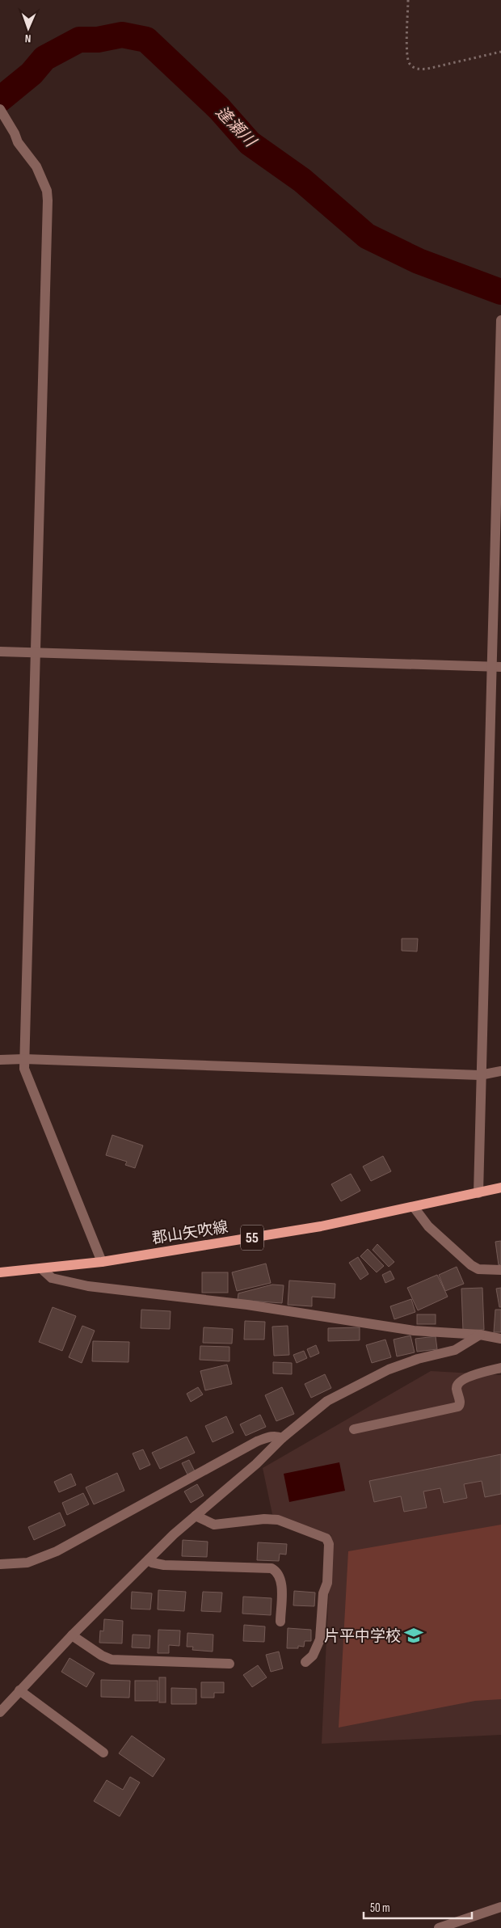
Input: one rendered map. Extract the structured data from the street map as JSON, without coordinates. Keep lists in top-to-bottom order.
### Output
{
  "streets": {
    "main road": ["郡山矢吹線", "55"]
  },
  "water": ["逢瀬川"],
  "places": {
    "school or university": ["片平中学校"]
  },
  "scale_bar": "50 m",
  "north": "bottom"
}
